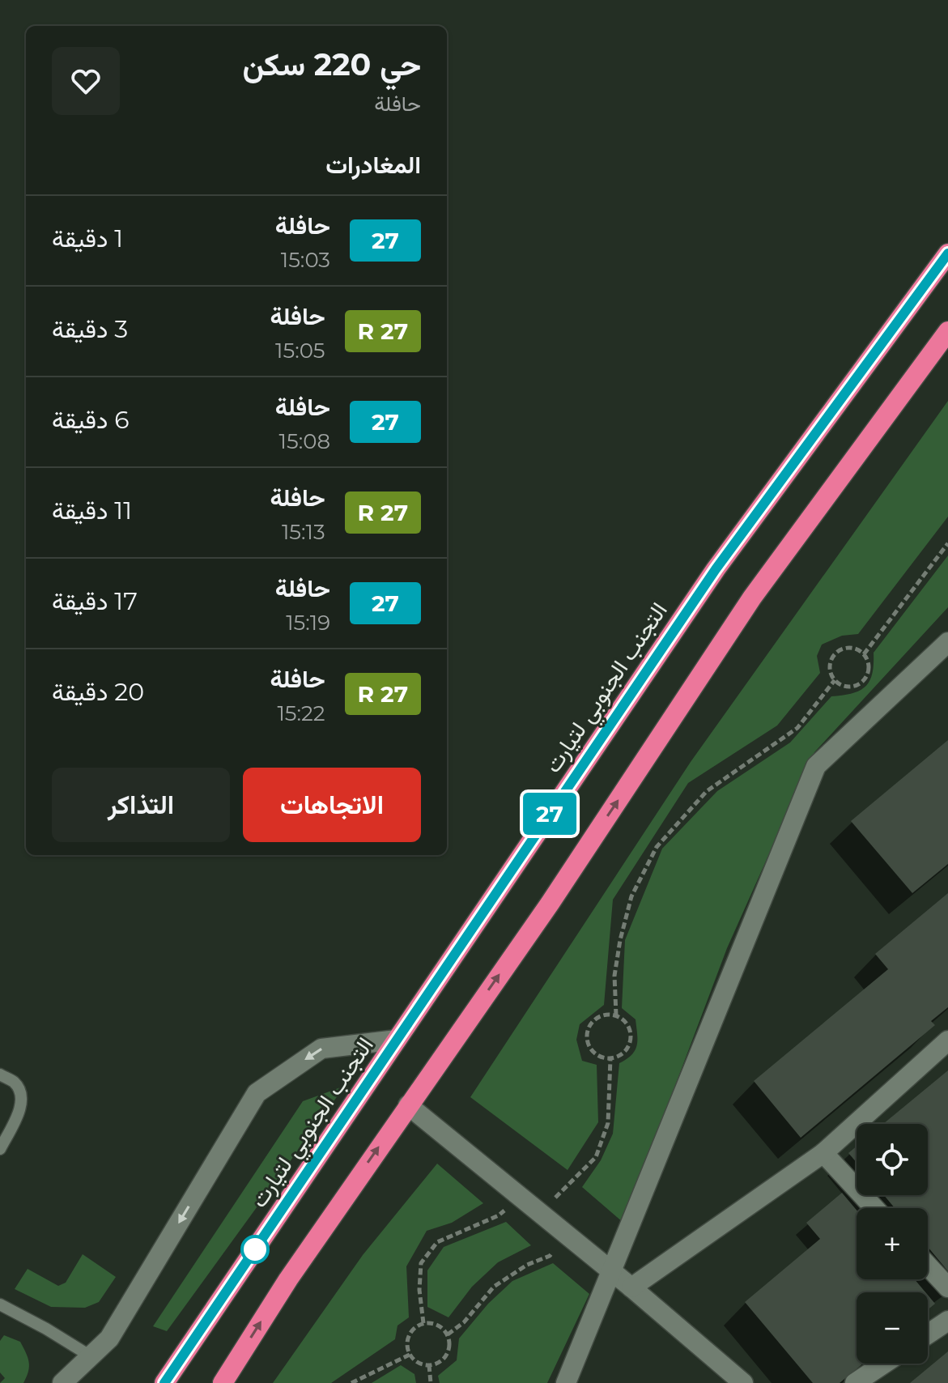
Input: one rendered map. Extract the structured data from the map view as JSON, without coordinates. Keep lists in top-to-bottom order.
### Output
{
  "streets": {
    "highway": ["التجنب الجنوبي لتيارت"]
  },
  "lines": ["bus line 27"],
  "page": {
    "on_map": "27",
    "heading": [
      ["حي 220 سكن", "حافلة"],
      "المغادرات"
    ],
    "list": [
      {
        "mark": "27",
        "name": "حافلة",
        "note": "15:03",
        "value": "1 دقيقة"
      },
      {
        "mark": "27 R",
        "name": "حافلة",
        "note": "15:05",
        "value": "3 دقيقة"
      },
      {
        "mark": "27",
        "name": "حافلة",
        "note": "15:08",
        "value": "6 دقيقة"
      },
      {
        "mark": "27 R",
        "name": "حافلة",
        "note": "15:13",
        "value": "11 دقيقة"
      },
      {
        "mark": "27",
        "name": "حافلة",
        "note": "15:19",
        "value": "17 دقيقة"
      },
      {
        "mark": "27 R",
        "name": "حافلة",
        "note": "15:22",
        "value": "20 دقيقة"
      }
    ],
    "buttons": ["الاتجاهات", "التذاكر"],
    "map_buttons": ["+", "−"]
  }
}
